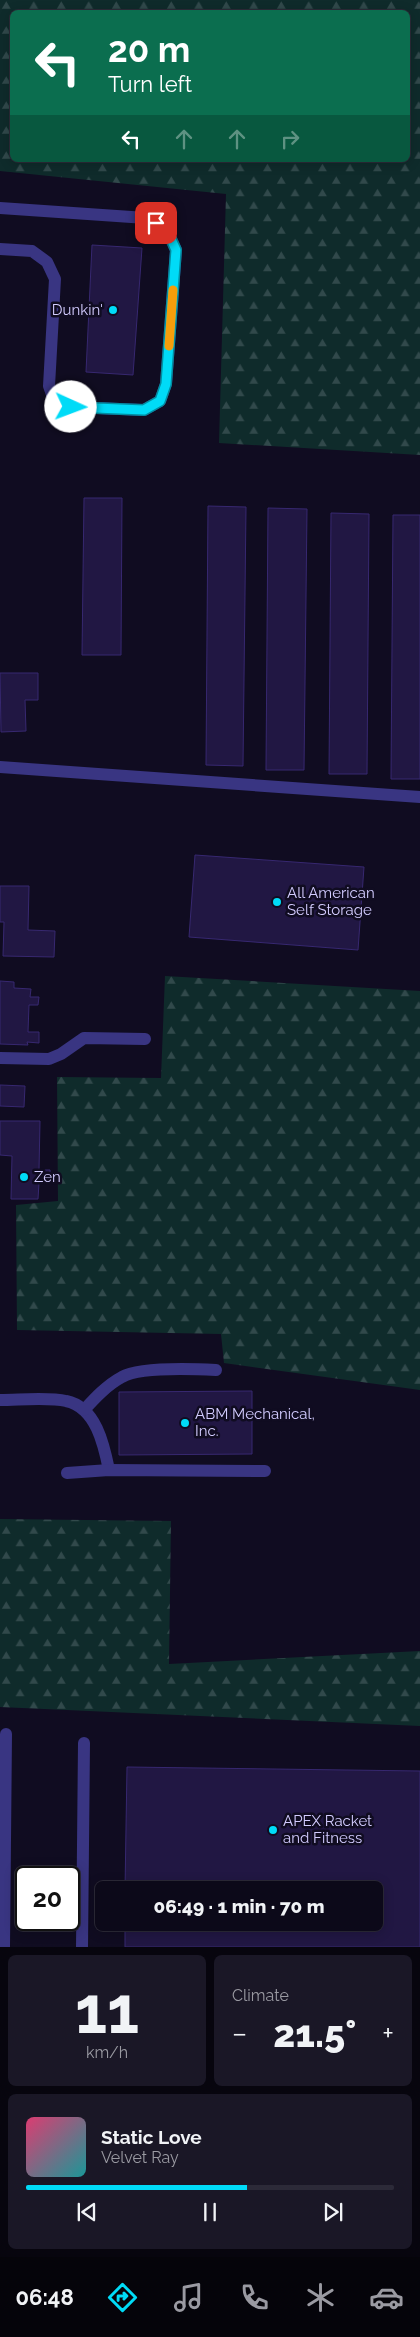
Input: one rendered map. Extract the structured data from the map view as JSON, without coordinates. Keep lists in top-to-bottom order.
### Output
{
  "places": [
    "Dunkin'",
    "All American Self Storage",
    "Zen",
    "ABM Mechanical, Inc.",
    "APEX Racket and Fitness"
  ],
  "page": {
    "turn": ["20 m", "Turn left"],
    "limit": "20",
    "trip": "06:49 · 1 min · 70 m",
    "tile": [
      ["11", "km/h"],
      "Climate"
    ],
    "heat": ["−", "21.5°", "+"],
    "song": ["Static Love", "Velvet Ray"],
    "tabs": "06:48"
  }
}
